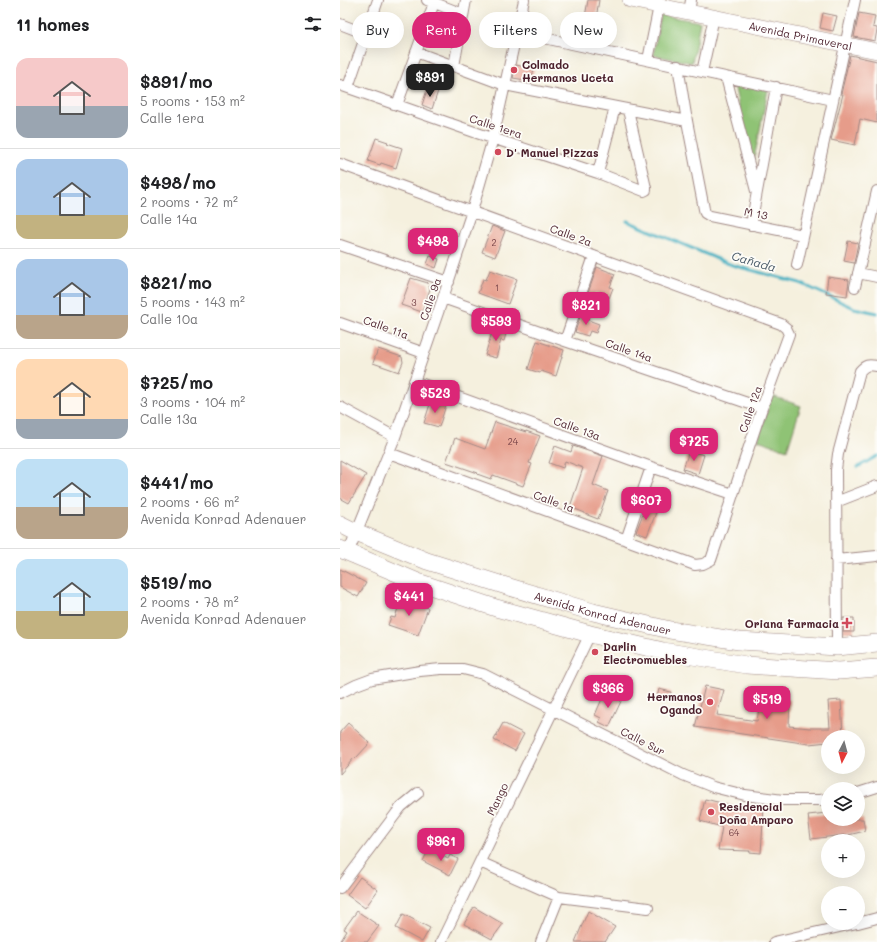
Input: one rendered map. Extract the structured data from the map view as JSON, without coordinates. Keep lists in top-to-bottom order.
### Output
{
  "streets": {
    "main road": ["Avenida Konrad Adenauer"],
    "street": [
      "Avenida Primaveral",
      "Calle 1era",
      "M 13",
      "Calle 2a",
      "Calle 9a",
      "Calle 11a",
      "Calle 14a",
      "Calle 12a",
      "Calle 13a",
      "Calle 1a",
      "Calle Sur",
      "Mango"
    ]
  },
  "crossings": [
    ["Calle 1era", "Calle 9a"],
    ["Calle 2a", "Calle 9a"],
    ["Calle 2a", "Calle 12a"],
    ["Calle 9a", "Calle 11a"],
    ["Calle 9a", "Calle 14a"],
    ["Calle 9a", "Calle 13a"],
    ["Calle 9a", "Calle 1a"],
    ["Calle 9a", "Avenida Konrad Adenauer"],
    ["Calle 14a", "Calle 12a"],
    ["Calle 12a", "Calle 13a"],
    ["Calle 12a", "Calle 1a"],
    ["Avenida Konrad Adenauer", "Mango"],
    ["Calle Sur", "Mango"]
  ],
  "water": ["Cañada"],
  "places": {
    "other": [
      "Colmado Hermanos Uceta",
      "D' Manuel Pizzas",
      "Darlin Electromuebles",
      "Hermanos Ogando",
      "Residencial Doña Amparo"
    ],
    "health": ["Oriana Farmacia"]
  },
  "house_numbers": [
    "2",
    "1",
    "3",
    "24",
    "64"
  ],
  "north": "bottom",
  "page": {
    "heading": "11 homes",
    "chip": [
      "Buy",
      "Rent",
      "Filters",
      "New"
    ],
    "list": [
      {
        "name": "$891/mo",
        "note": "5 rooms · 153 m² · Calle 1era"
      },
      {
        "name": "$498/mo",
        "note": "2 rooms · 72 m² · Calle 14a"
      },
      {
        "name": "$821/mo",
        "note": "5 rooms · 143 m² · Calle 10a"
      },
      {
        "name": "$725/mo",
        "note": "3 rooms · 104 m² · Calle 13a"
      },
      {
        "name": "$441/mo",
        "note": "2 rooms · 66 m² · Avenida Konrad Adenauer"
      },
      {
        "name": "$519/mo",
        "note": "2 rooms · 78 m² · Avenida Konrad Adenauer"
      }
    ],
    "price": [
      "$891",
      "$498",
      "$821",
      "$593",
      "$523",
      "$725",
      "$607",
      "$441",
      "$366",
      "$519",
      "$961"
    ],
    "map_buttons": ["+", "−"]
  }
}
